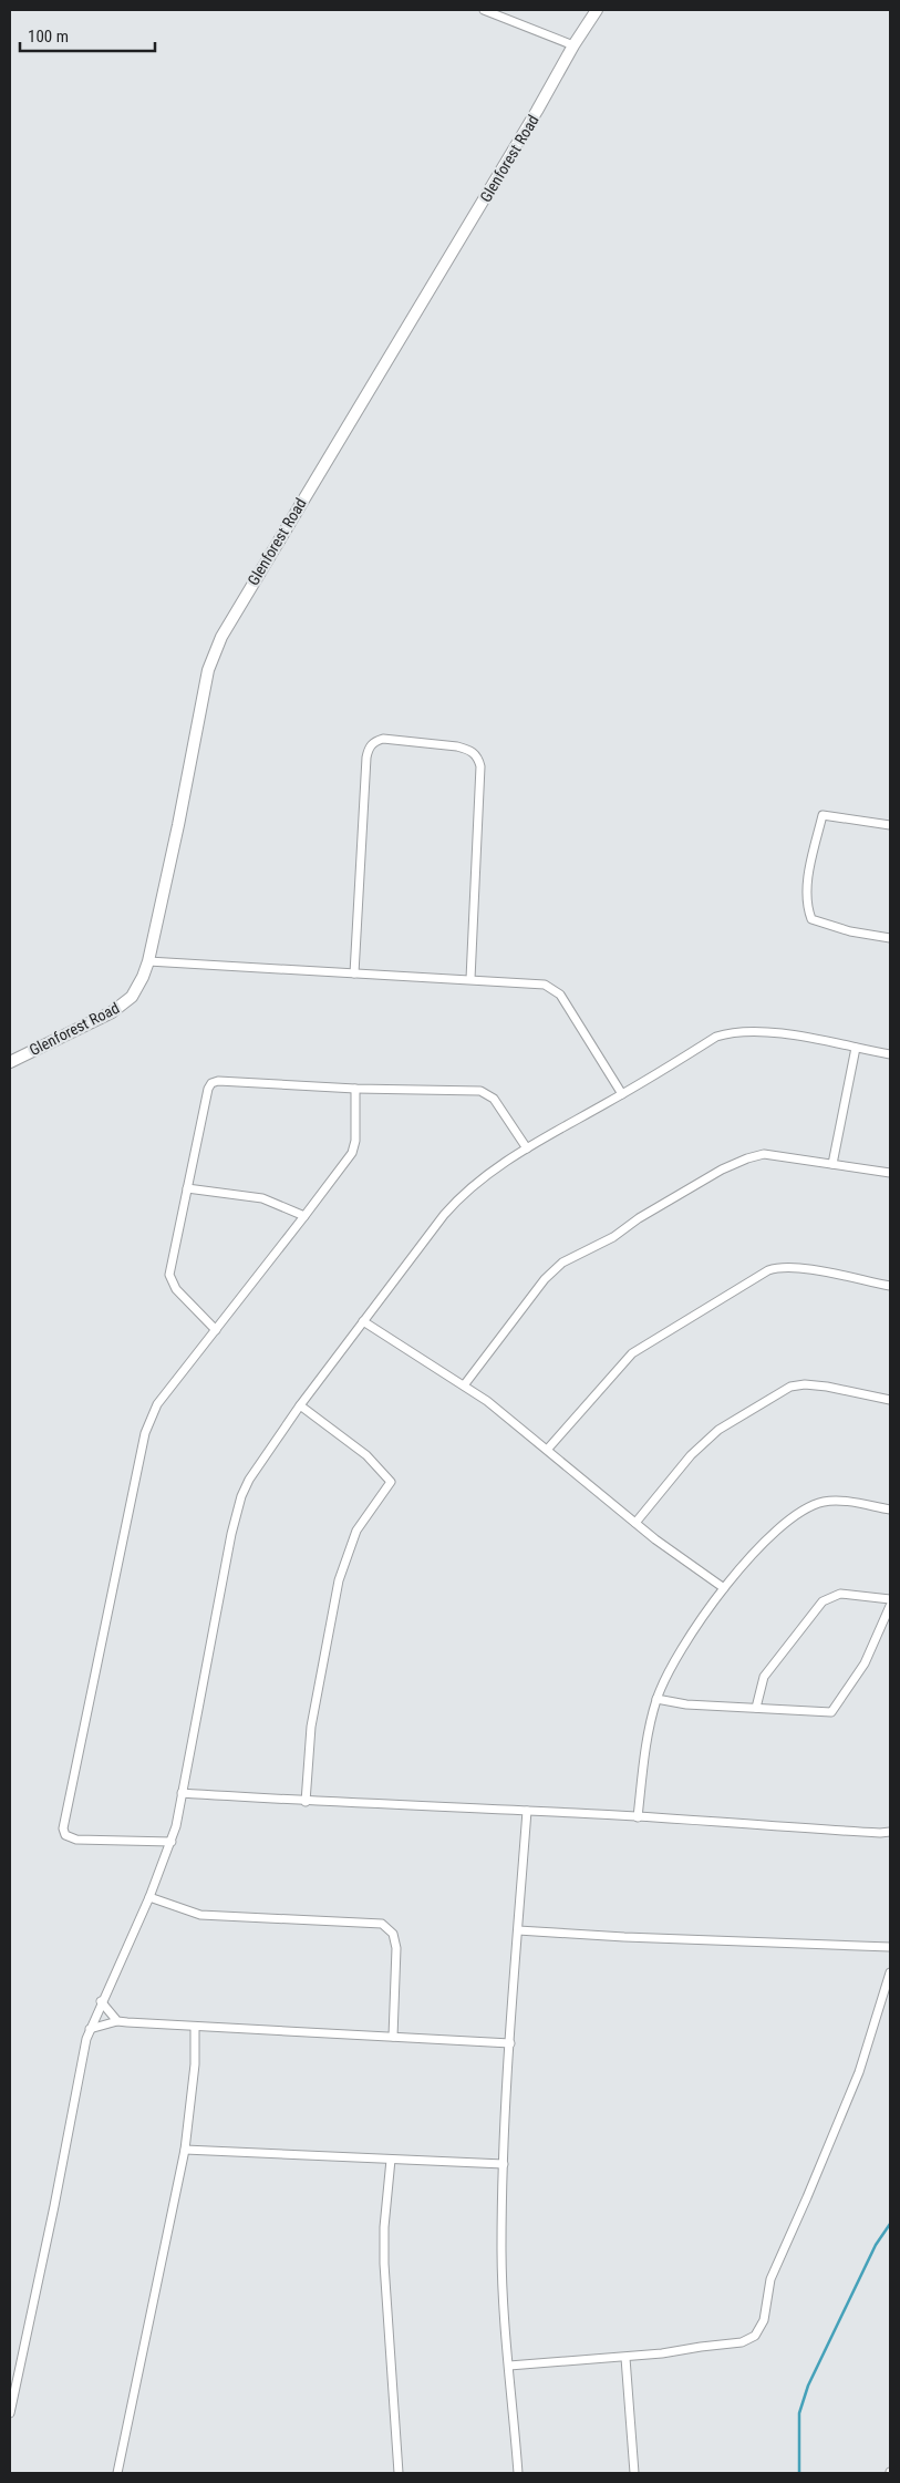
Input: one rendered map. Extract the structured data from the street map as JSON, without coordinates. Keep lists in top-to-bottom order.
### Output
{
  "streets": {
    "street": ["Glenforest Road"]
  },
  "scale_bar": "100 m"
}
